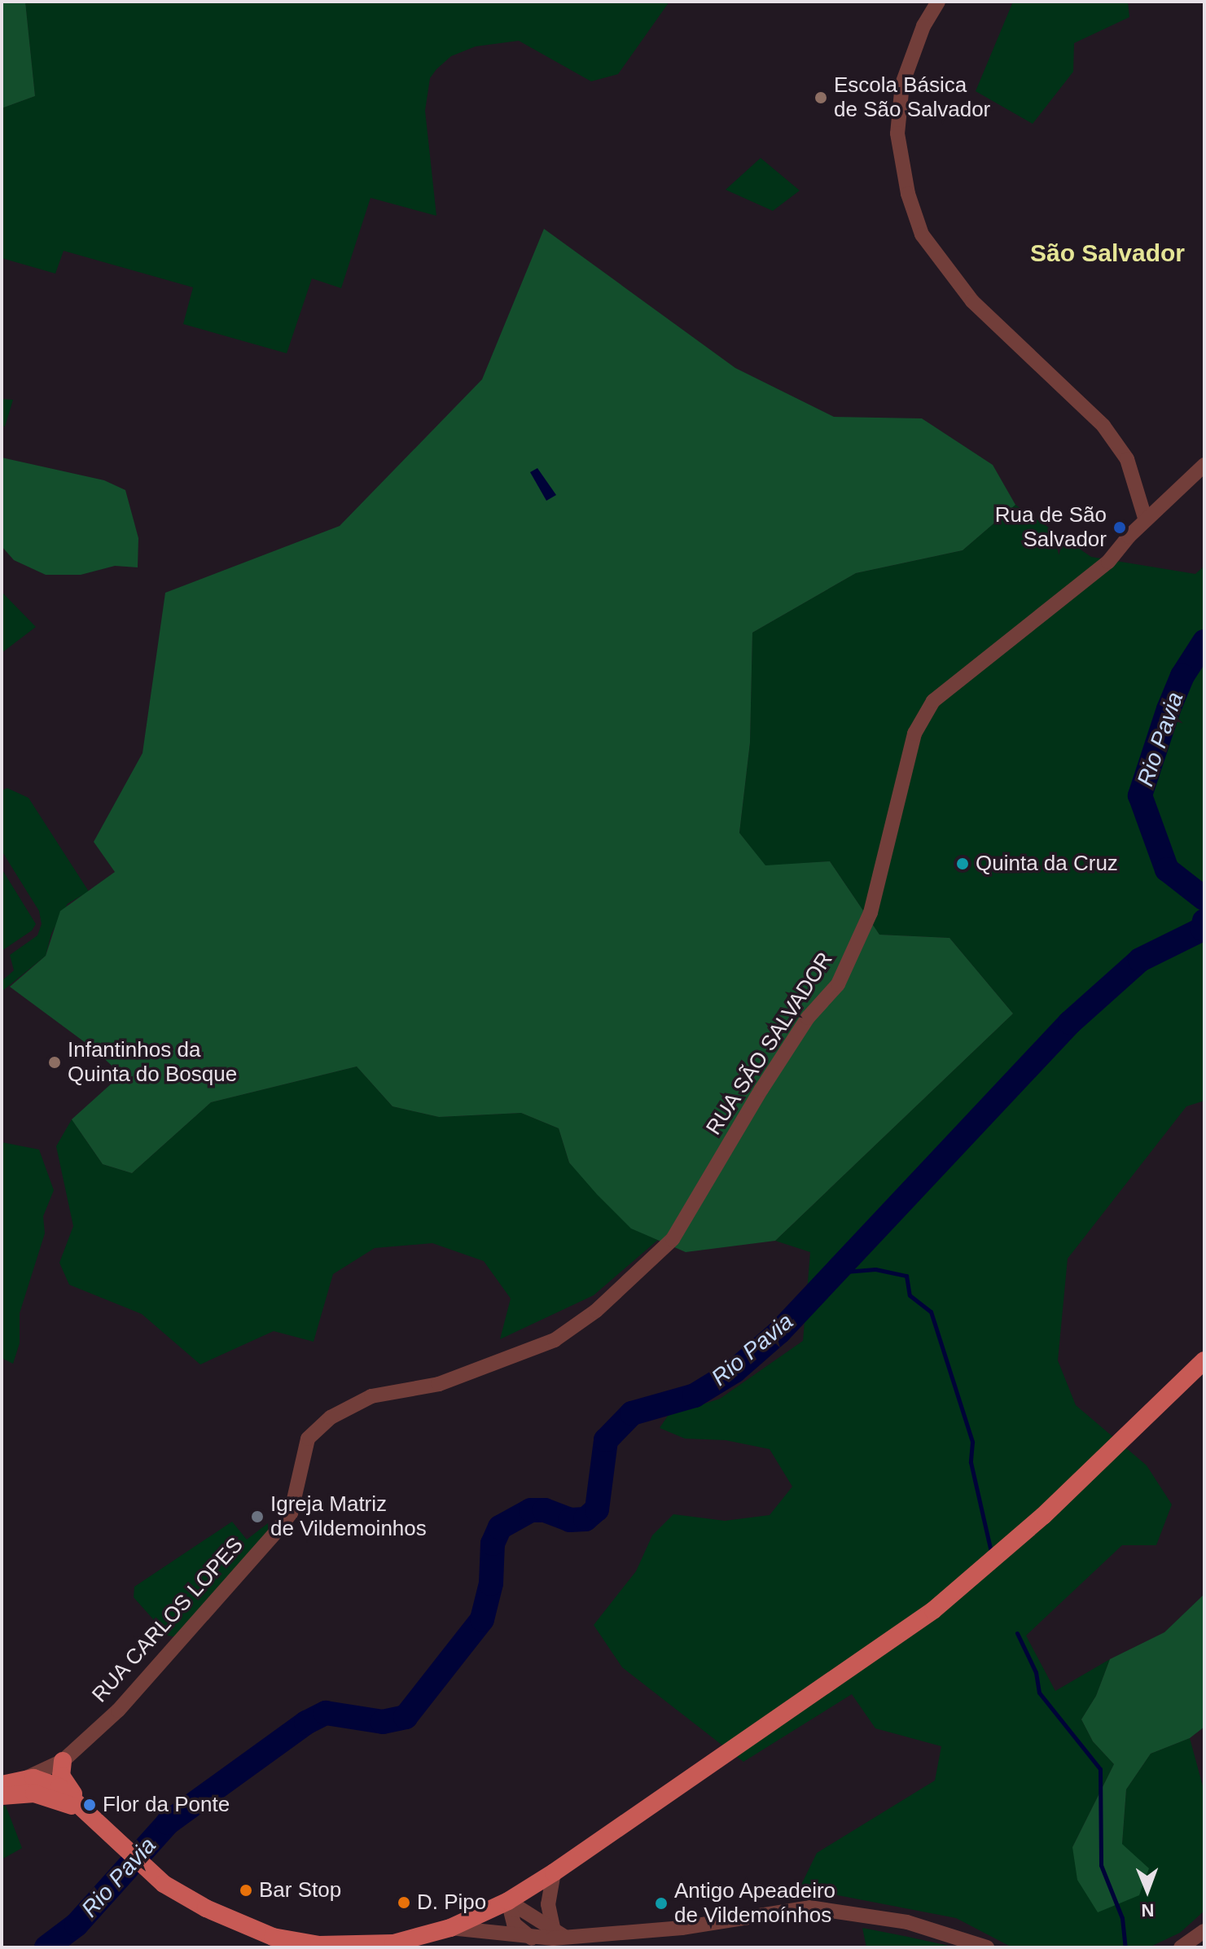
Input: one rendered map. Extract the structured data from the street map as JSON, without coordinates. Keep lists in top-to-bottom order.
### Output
{
  "streets": {
    "street": ["RUA SÃO SALVADOR", "RUA CARLOS LOPES"]
  },
  "crossings": [
    ["RUA SÃO SALVADOR", "RUA CARLOS LOPES"]
  ],
  "districts": ["São Salvador"],
  "water": ["Rio Pavia"],
  "places": [
    "Escola Básica de São Salvador",
    "Rua de São Salvador",
    "Quinta da Cruz",
    "Infantinhos da Quinta do Bosque",
    "Igreja Matriz de Vildemoinhos",
    "Flor da Ponte",
    "Bar Stop",
    "D. Pipo",
    "Antigo Apeadeiro de Vildemoínhos"
  ],
  "north": "bottom"
}
